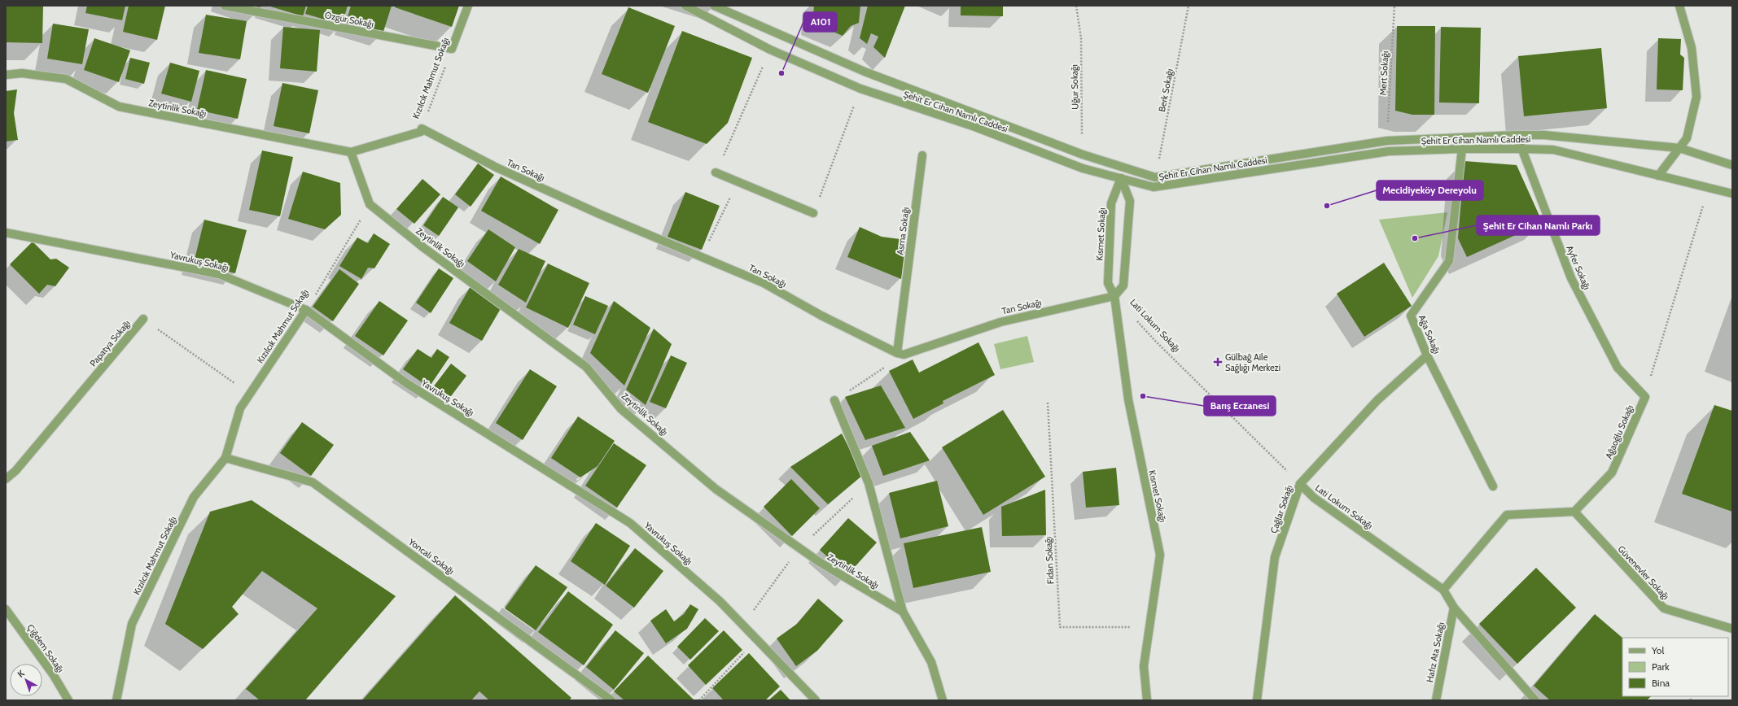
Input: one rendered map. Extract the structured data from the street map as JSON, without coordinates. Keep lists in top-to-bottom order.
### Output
{
  "streets": {
    "street": [
      "Özgür Sokağı",
      "Kızılcık Mahmut Sokağı",
      "Zeytinlik Sokağı",
      "Şehit Er Cihan Namlı Caddesi",
      "Tan Sokağı",
      "Asma Sokağı",
      "Kısmet Sokağı",
      "Yavrukuş Sokağı",
      "Ayfer Sokağı",
      "Lati Lokum Sokağı",
      "Ağa Sokağı",
      "Papatya Sokağı",
      "Ağaoğlu Sokağı",
      "Çağlar Sokağı",
      "Yoncalı Sokağı",
      "Güvenevler Sokağı",
      "Çiğdem Sokağı",
      "Hafız Ata Sokağı"
    ],
    "path": [
      "Mert Sokağı",
      "Uğur Sokağı",
      "Berk Sokağı",
      "Fidan Sokağı"
    ]
  },
  "crossings": [
    ["Özgür Sokağı", "Kızılcık Mahmut Sokağı"],
    ["Mert Sokağı", "Şehit Er Cihan Namlı Caddesi"],
    ["Kızılcık Mahmut Sokağı", "Zeytinlik Sokağı"],
    ["Kızılcık Mahmut Sokağı", "Tan Sokağı"],
    ["Kızılcık Mahmut Sokağı", "Yavrukuş Sokağı"],
    ["Kızılcık Mahmut Sokağı", "Papatya Sokağı"],
    ["Kızılcık Mahmut Sokağı", "Yoncalı Sokağı"],
    ["Uğur Sokağı", "Şehit Er Cihan Namlı Caddesi"],
    ["Berk Sokağı", "Şehit Er Cihan Namlı Caddesi"],
    ["Şehit Er Cihan Namlı Caddesi", "Kısmet Sokağı"],
    ["Şehit Er Cihan Namlı Caddesi", "Ayfer Sokağı"],
    ["Şehit Er Cihan Namlı Caddesi", "Ağa Sokağı"],
    ["Tan Sokağı", "Asma Sokağı"],
    ["Tan Sokağı", "Kısmet Sokağı"],
    ["Kısmet Sokağı", "Fidan Sokağı"],
    ["Ayfer Sokağı", "Ağaoğlu Sokağı"],
    ["Lati Lokum Sokağı", "Çağlar Sokağı"],
    ["Lati Lokum Sokağı", "Hafız Ata Sokağı"],
    ["Ağa Sokağı", "Çağlar Sokağı"],
    ["Ağaoğlu Sokağı", "Güvenevler Sokağı"]
  ],
  "places": {
    "other": [
      "A101",
      "Mecidiyeköy Dereyolu",
      "Şehit Er Cihan Namlı Parkı",
      "Barış Eczanesi"
    ],
    "health": ["Gülbağ Aile Sağlığı Merkezi"]
  },
  "legend": ["Yol", "Park", "Bina"],
  "north": "top left"
}
